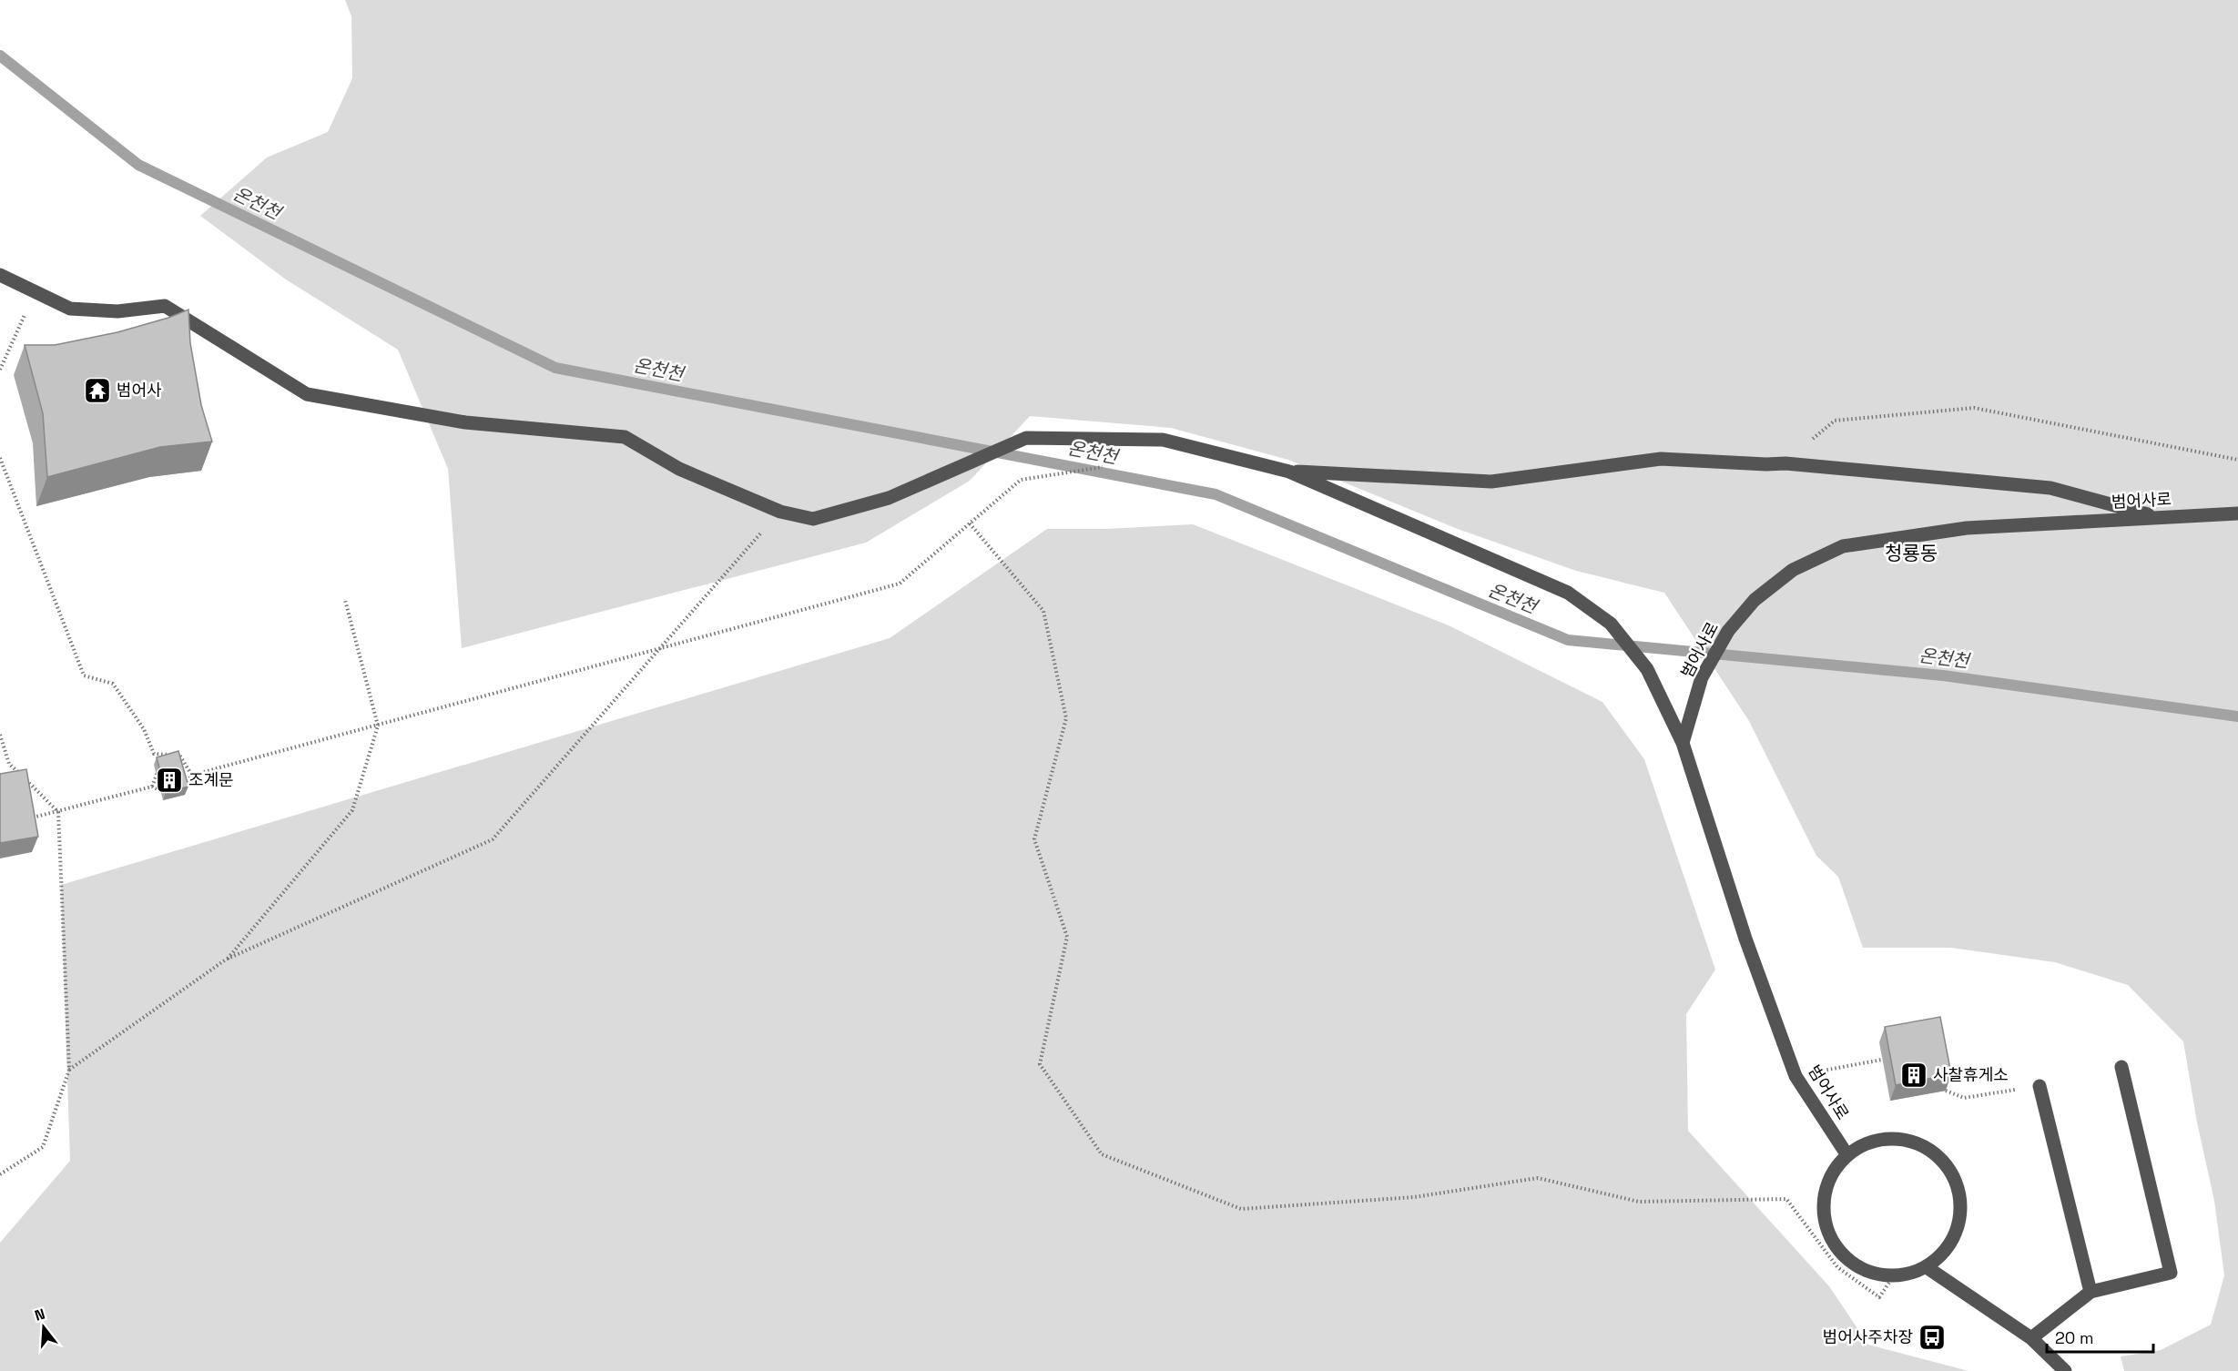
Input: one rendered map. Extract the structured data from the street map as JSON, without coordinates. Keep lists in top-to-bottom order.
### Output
{
  "streets": {
    "street": ["범어사로"]
  },
  "districts": ["청룡동"],
  "water": ["온천천"],
  "places": {
    "temple": ["범어사"],
    "building": ["조계문", "사찰휴게소"],
    "bus stop": ["범어사주차장"]
  },
  "scale_bar": "20 m",
  "north": "top"
}
